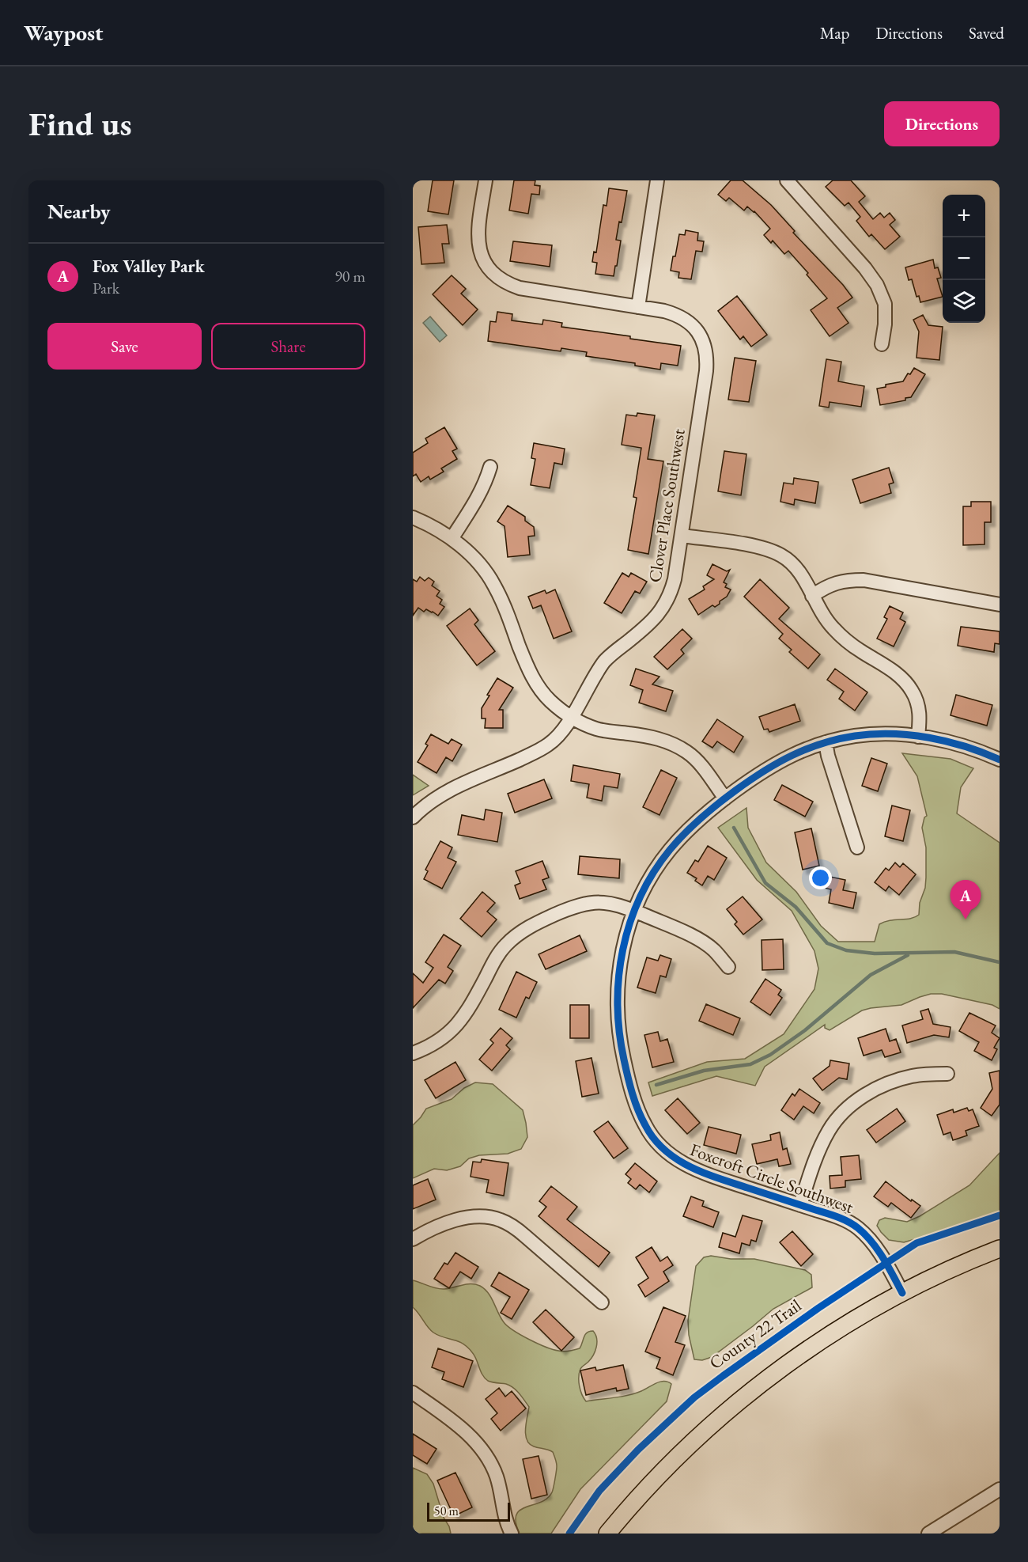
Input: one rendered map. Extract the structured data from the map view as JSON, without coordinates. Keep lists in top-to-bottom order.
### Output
{
  "streets": {
    "street": ["Clover Place Southwest", "Foxcroft Circle Southwest"],
    "cycle path": ["County 22 Trail"]
  },
  "scale_bar": "50 m",
  "page": {
    "header": "Waypost",
    "nav": ["Map", "Directions", "Saved"],
    "buttons": [
      "Directions",
      ["Save", "Share"]
    ],
    "title": "Find us",
    "heading": "Nearby",
    "map_buttons": ["+", "−"],
    "list": [
      {
        "mark": "A",
        "name": "Fox Valley Park",
        "note": "Park",
        "value": "90 m"
      }
    ],
    "pins": "A",
    "scale": "50 m"
  }
}
